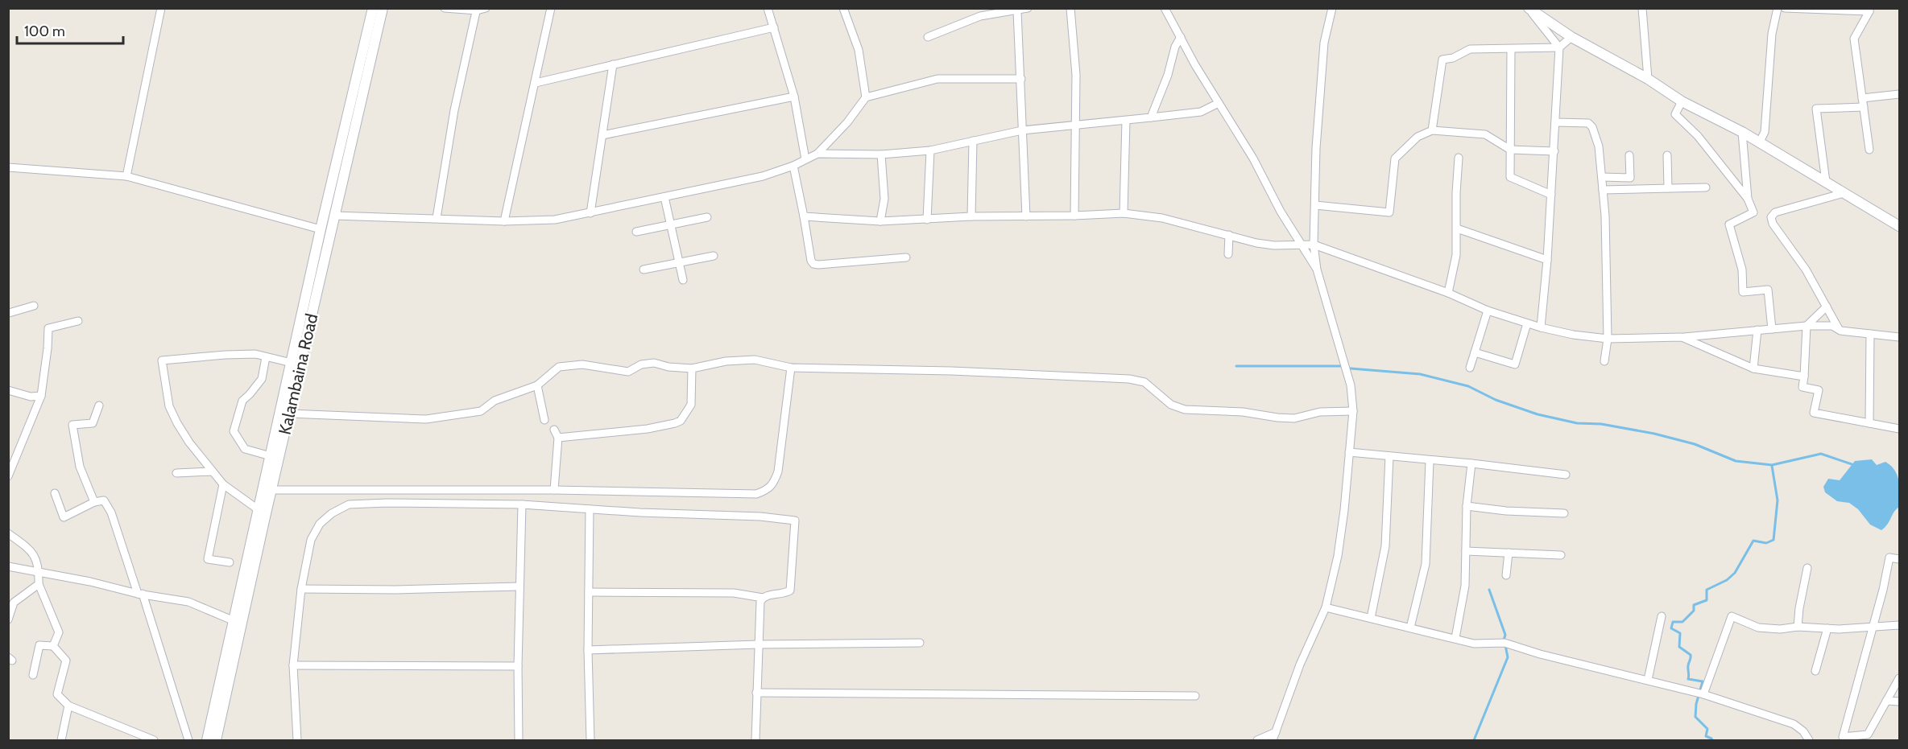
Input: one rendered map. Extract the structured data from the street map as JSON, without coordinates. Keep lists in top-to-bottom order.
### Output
{
  "streets": {
    "main road": ["Kalambaina Road"]
  },
  "scale_bar": "100 m"
}
